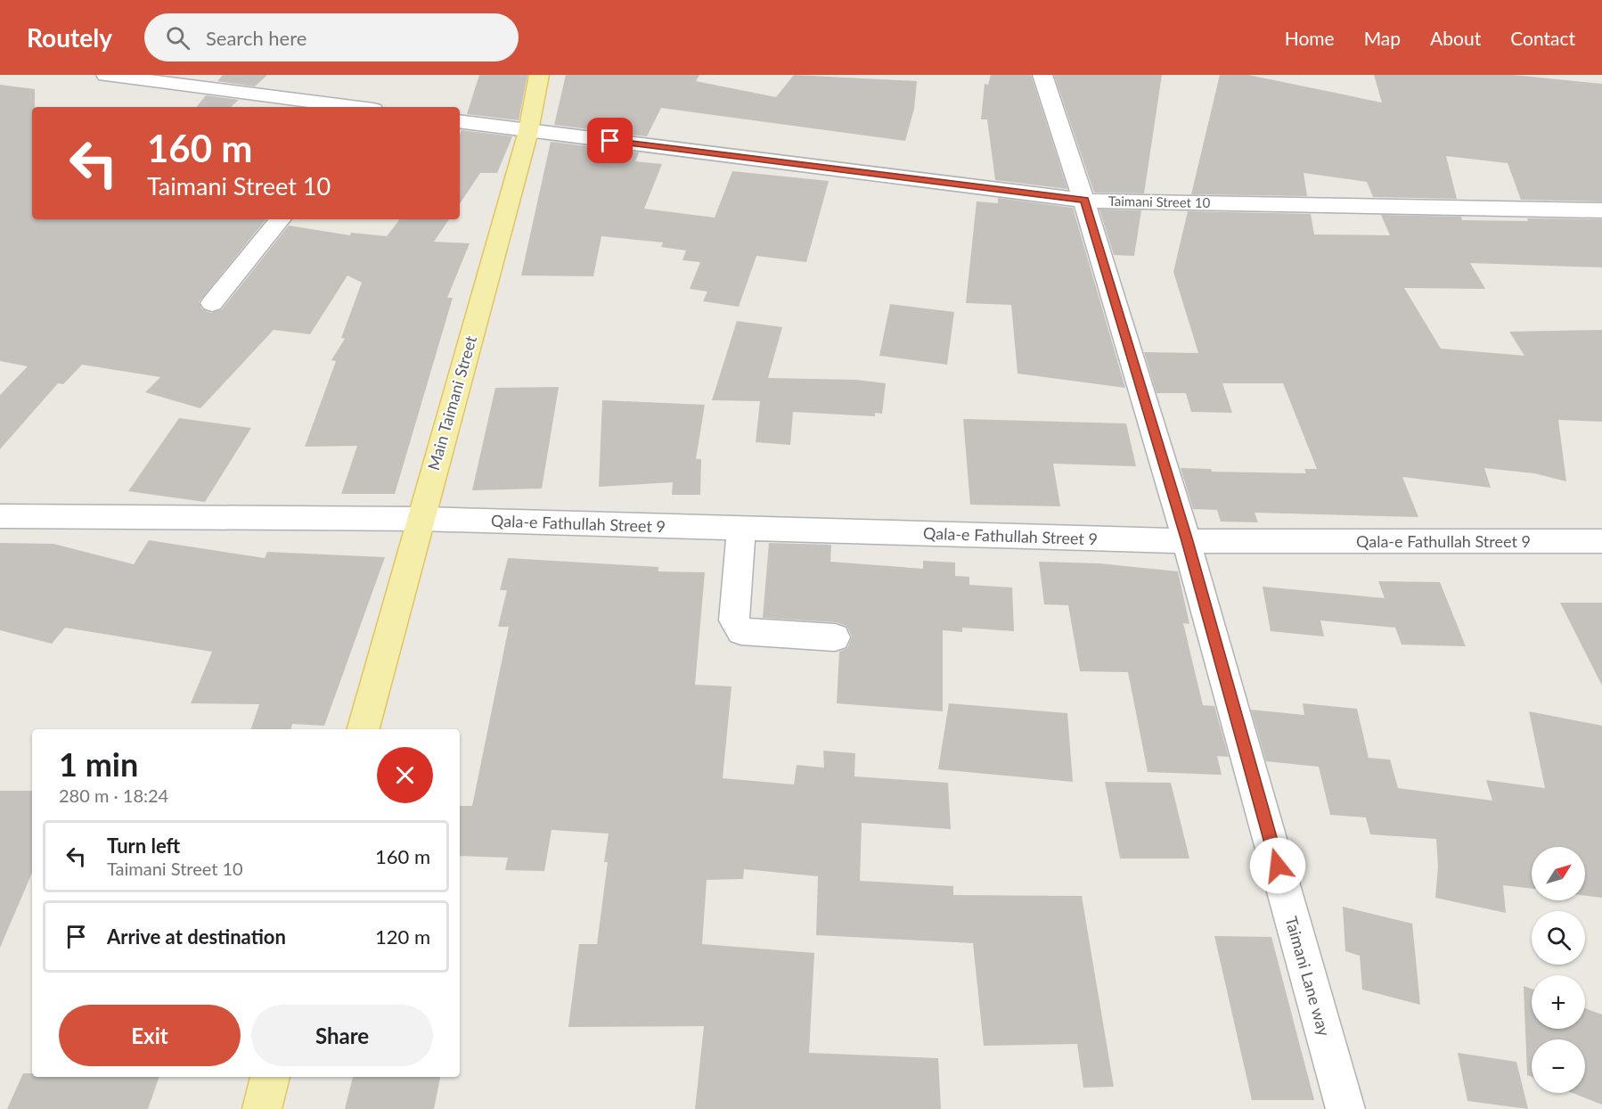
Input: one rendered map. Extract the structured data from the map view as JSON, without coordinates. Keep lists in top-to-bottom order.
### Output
{
  "streets": {
    "main road": ["Main Taimani Street"],
    "street": ["Taimani Street 10", "Qala-e Fathullah Street 9", "Taimani Lane way"]
  },
  "crossings": [
    ["Taimani Street 10", "Main Taimani Street"],
    ["Taimani Street 10", "Taimani Lane way"],
    ["Main Taimani Street", "Qala-e Fathullah Street 9"],
    ["Qala-e Fathullah Street 9", "Taimani Lane way"]
  ],
  "north": "top right",
  "page": {
    "header": "Routely",
    "search": "Search here",
    "nav": [
      "Home",
      "Map",
      "About",
      "Contact"
    ],
    "turn": ["160 m", "Taimani Street 10"],
    "heading": ["1 min", "280 m · 18:24"],
    "list": [
      {
        "name": "Turn left",
        "note": "Taimani Street 10",
        "value": "160 m"
      },
      {
        "name": "Arrive at destination",
        "value": "120 m"
      }
    ],
    "map_buttons": ["+", "−"],
    "buttons": ["Exit", "Share"]
  }
}
